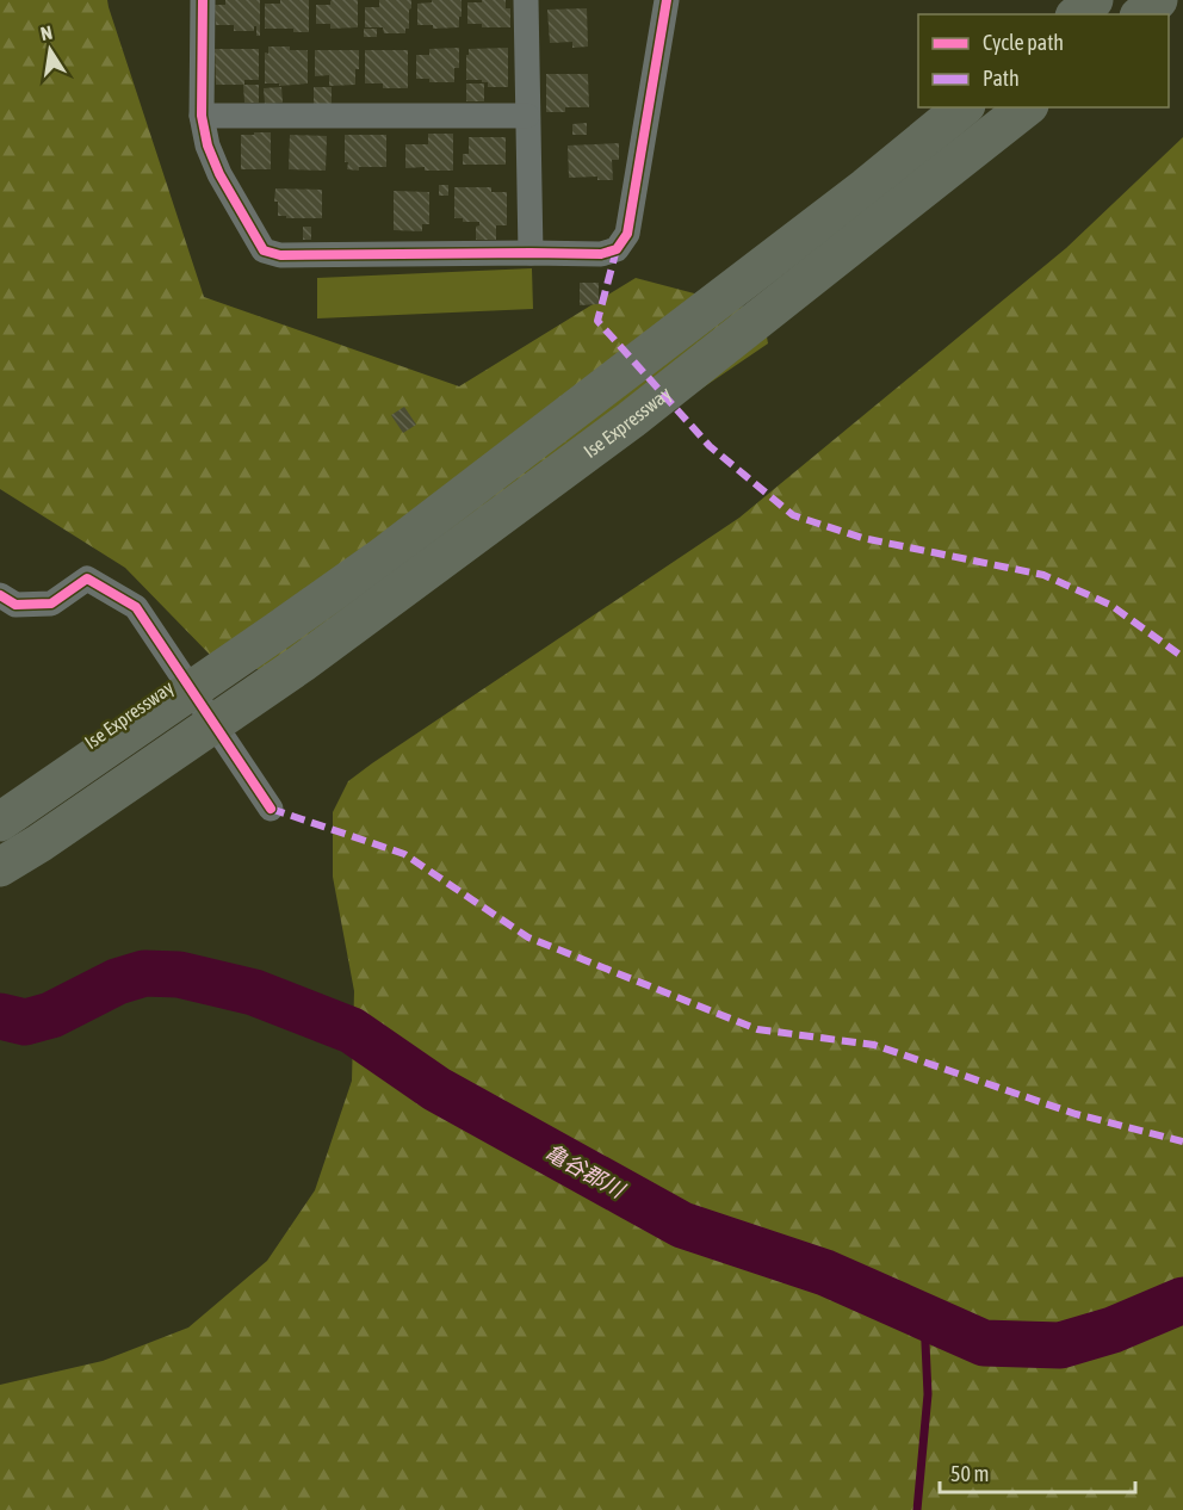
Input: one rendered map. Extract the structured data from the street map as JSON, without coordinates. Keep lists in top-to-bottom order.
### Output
{
  "streets": {
    "highway": ["Ise Expressway"]
  },
  "water": ["亀谷郡川"],
  "legend": ["Cycle path", "Path"],
  "scale_bar": "50 m",
  "north": "top"
}
